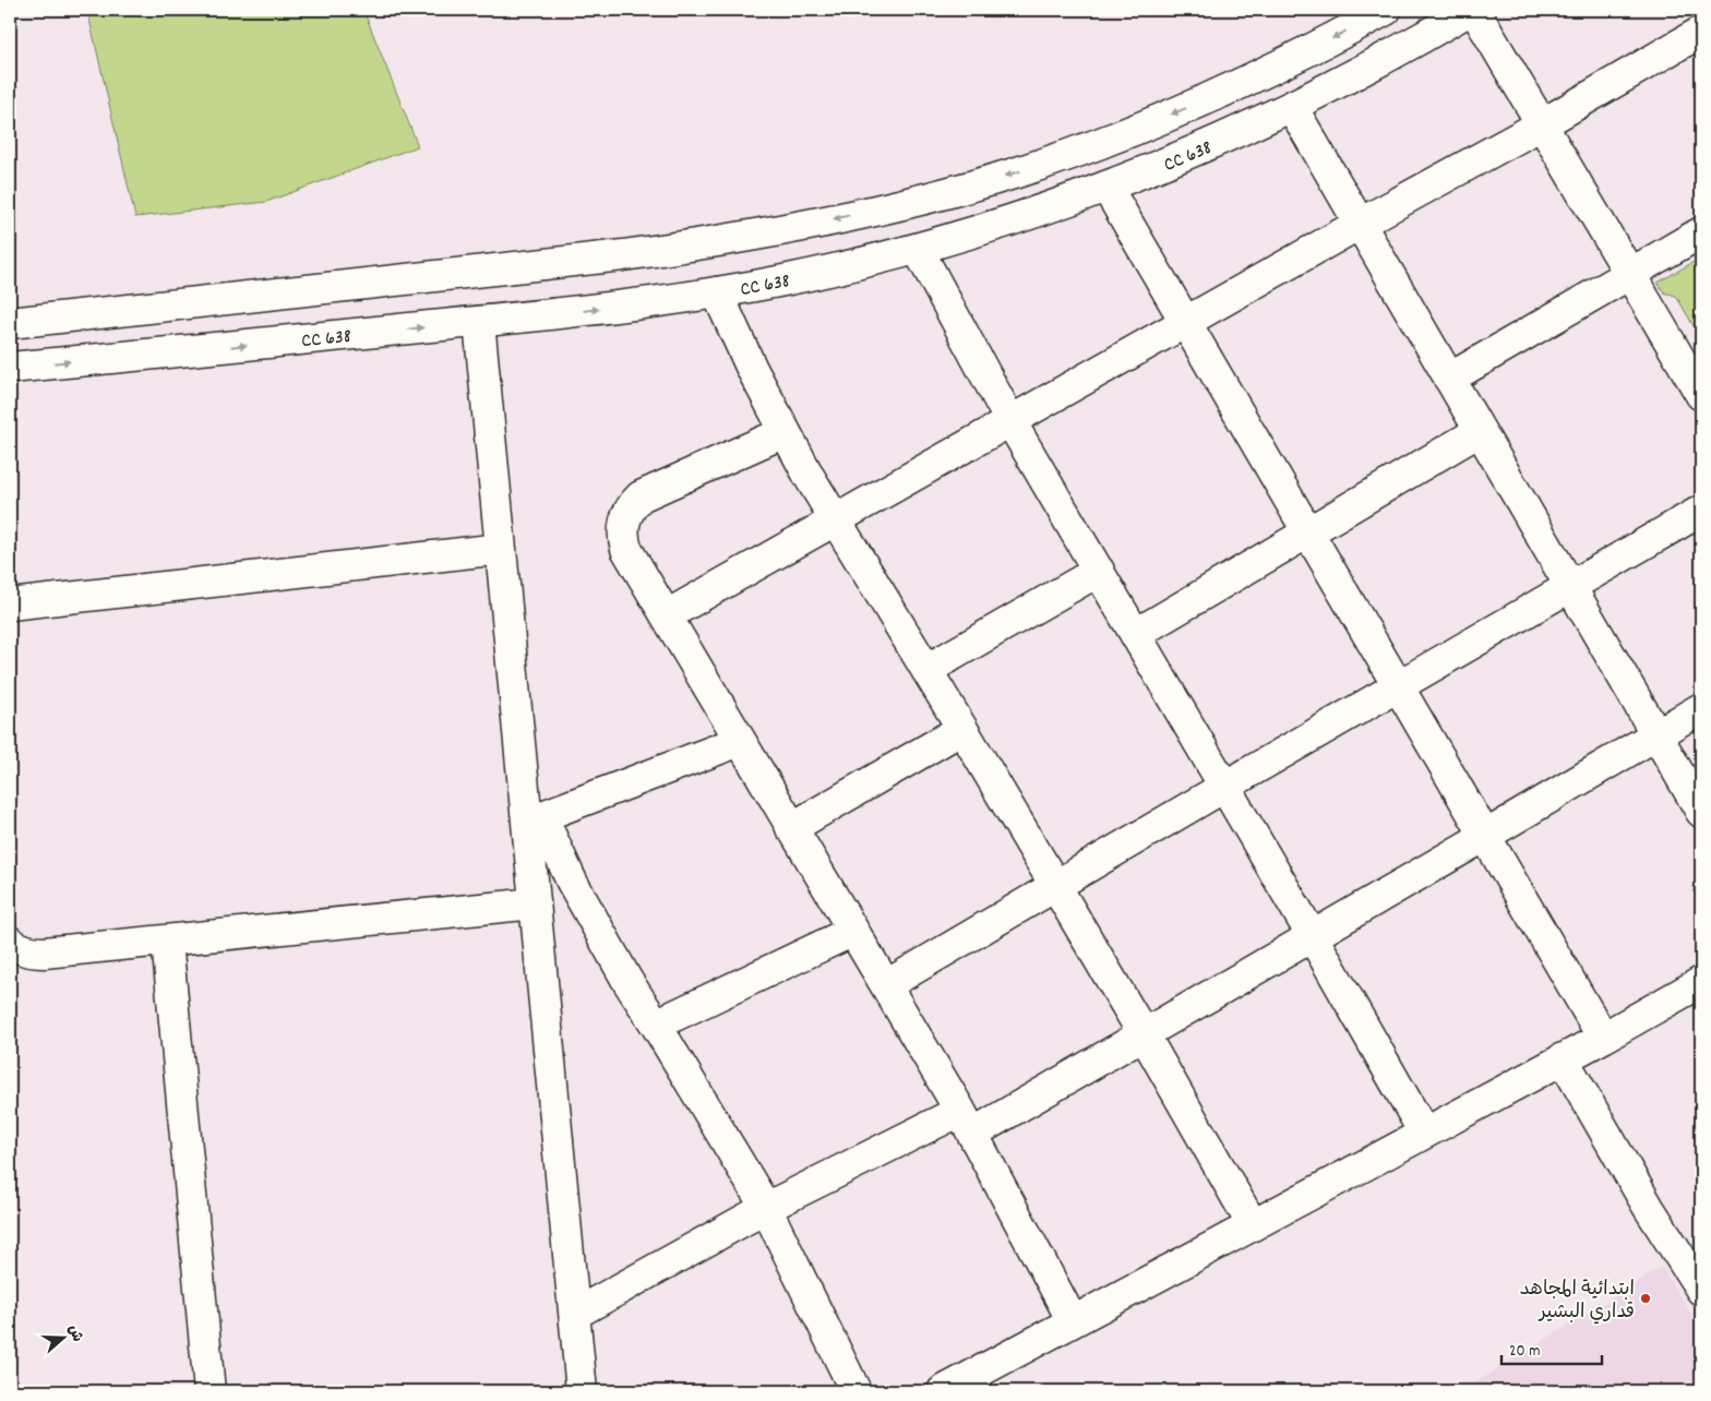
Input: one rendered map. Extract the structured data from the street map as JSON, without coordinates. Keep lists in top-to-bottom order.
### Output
{
  "streets": {
    "street": ["CC 638"]
  },
  "places": ["ابتدائية المجاهد قداري البشير"],
  "scale_bar": "20 m",
  "north": "right"
}
